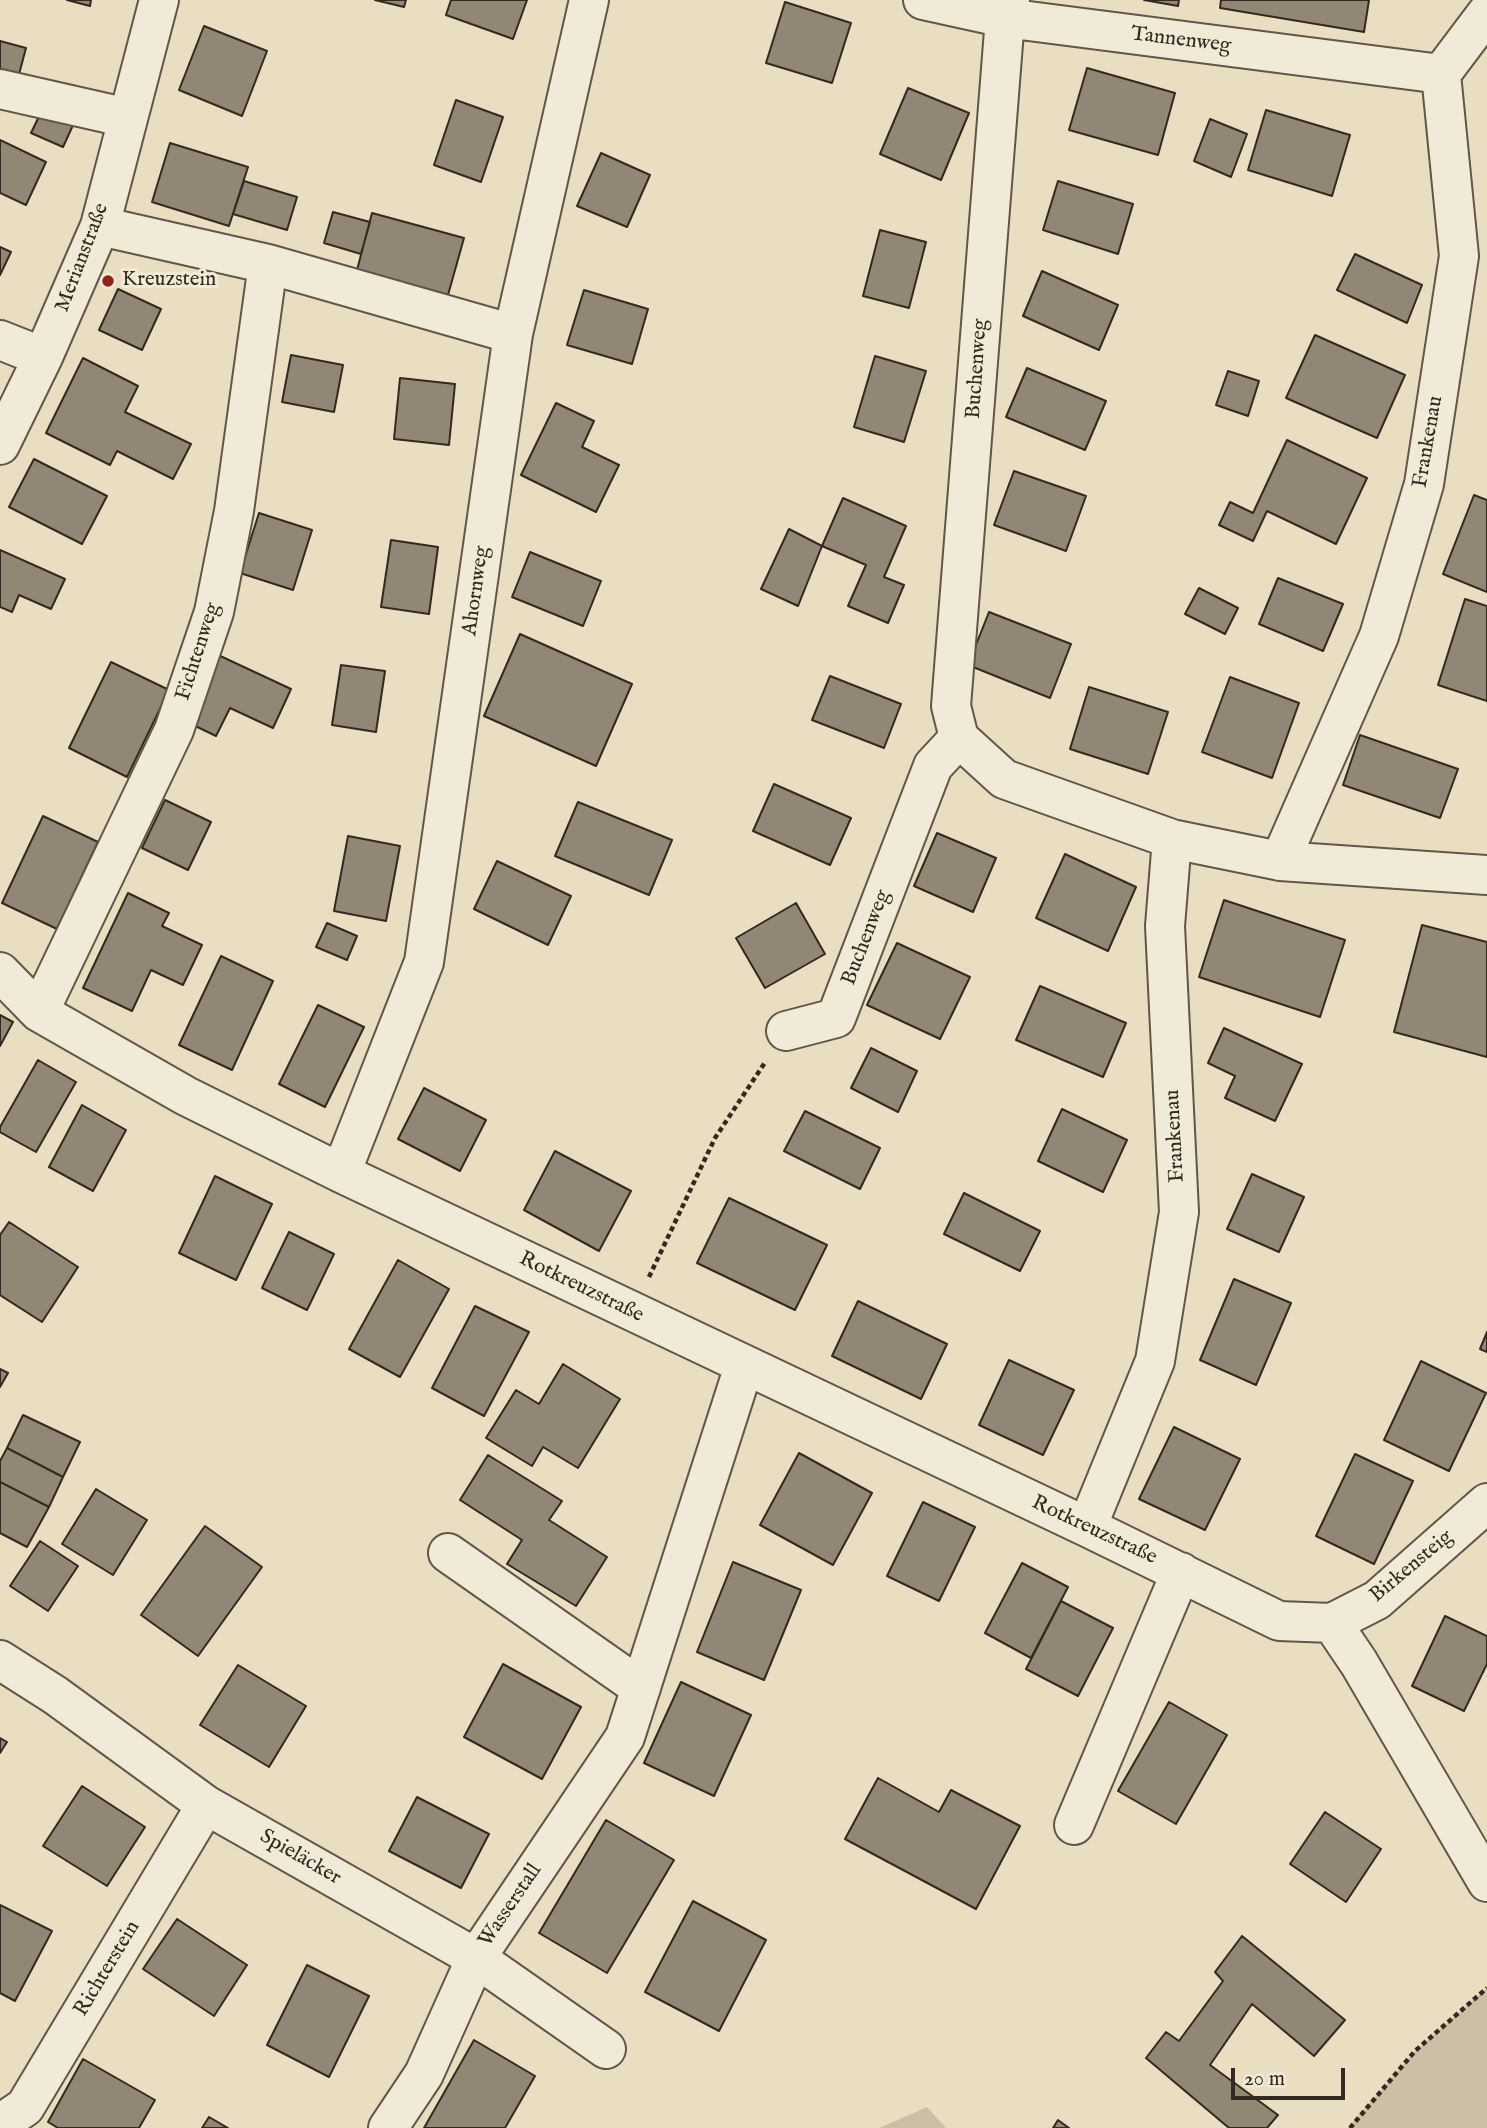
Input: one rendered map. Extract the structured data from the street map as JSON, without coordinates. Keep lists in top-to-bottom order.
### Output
{
  "streets": {
    "street": [
      "Tannenweg",
      "Merianstraße",
      "Buchenweg",
      "Frankenau",
      "Ahornweg",
      "Fichtenweg",
      "Rotkreuzstraße",
      "Birkensteig",
      "Spieläcker",
      "Wasserstall",
      "Richterstein"
    ]
  },
  "crossings": [
    ["Tannenweg", "Buchenweg"],
    ["Tannenweg", "Frankenau"],
    ["Frankenau", "Rotkreuzstraße"],
    ["Ahornweg", "Rotkreuzstraße"],
    ["Fichtenweg", "Rotkreuzstraße"],
    ["Rotkreuzstraße", "Birkensteig"],
    ["Rotkreuzstraße", "Wasserstall"],
    ["Spieläcker", "Wasserstall"],
    ["Spieläcker", "Richterstein"]
  ],
  "places": ["Kreuzstein"],
  "scale_bar": "20 m"
}
